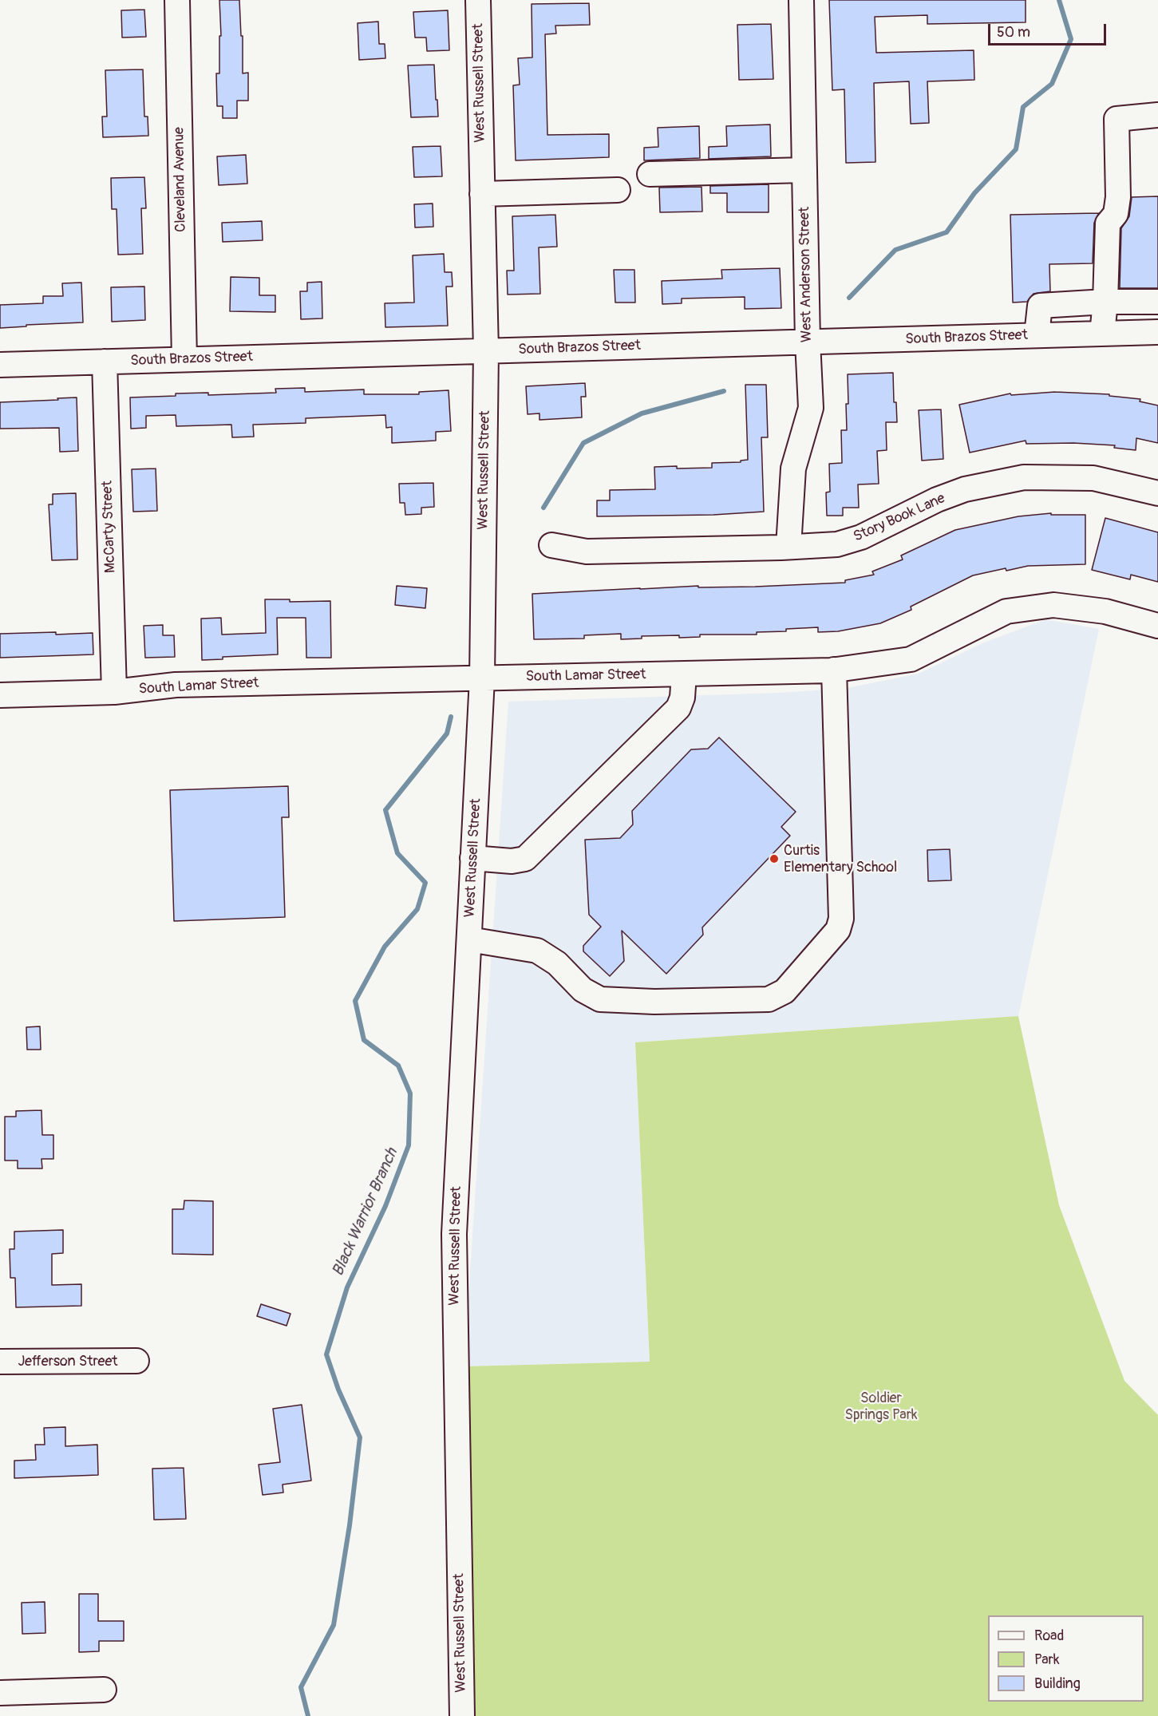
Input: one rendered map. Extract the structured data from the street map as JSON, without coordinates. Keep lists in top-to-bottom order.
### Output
{
  "streets": {
    "street": [
      "West Russell Street",
      "Cleveland Avenue",
      "West Anderson Street",
      "South Brazos Street",
      "Story Book Lane",
      "McCarty Street",
      "South Lamar Street",
      "Jefferson Street"
    ]
  },
  "crossings": [
    ["West Russell Street", "South Brazos Street"],
    ["West Russell Street", "South Lamar Street"],
    ["Cleveland Avenue", "South Brazos Street"],
    ["West Anderson Street", "South Brazos Street"],
    ["West Anderson Street", "Story Book Lane"],
    ["South Brazos Street", "McCarty Street"],
    ["McCarty Street", "South Lamar Street"]
  ],
  "water": ["Black Warrior Branch"],
  "parks": ["Soldier Springs Park"],
  "places": ["Curtis Elementary School"],
  "legend": ["Road", "Park", "Building"],
  "scale_bar": "50 m"
}
